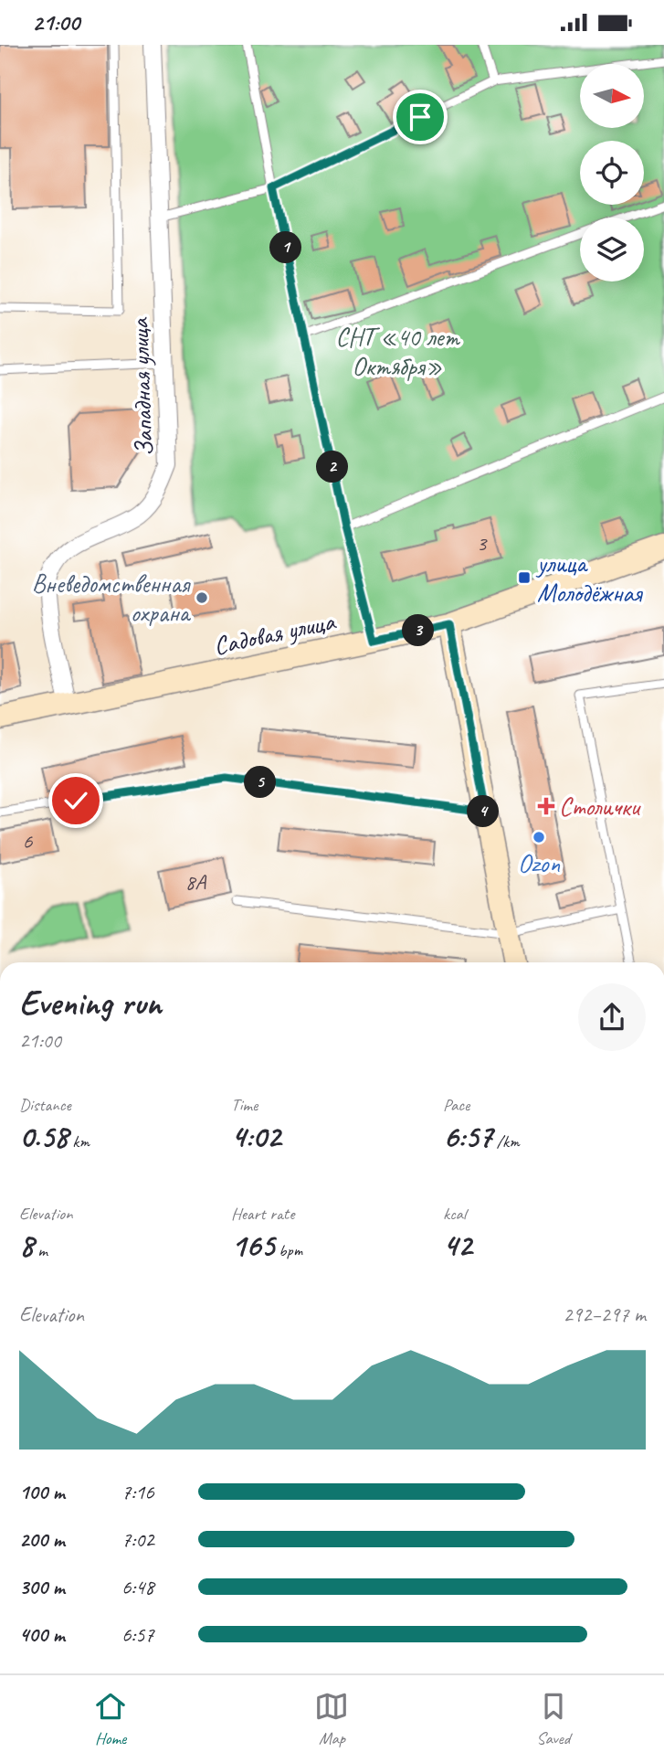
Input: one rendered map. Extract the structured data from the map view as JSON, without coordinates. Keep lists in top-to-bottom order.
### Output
{
  "streets": {
    "street": ["Западная улица", "Садовая улица"]
  },
  "crossings": [
    ["Западная улица", "Садовая улица"]
  ],
  "parks": ["СНТ «40 лет Октября»"],
  "places": {
    "transit": ["улица Молодёжная"],
    "other": ["Вневедомственная охрана", "Ozon"],
    "health": ["Столички"]
  },
  "house_numbers": ["3", "6", "8А"],
  "north": "right",
  "page": {
    "status": "21:00",
    "pins": [
      "1",
      "2",
      "3",
      "5",
      "4"
    ],
    "heading": ["Evening run", "21:00"],
    "stats": [
      ["Distance", "0.58 km"],
      ["Time", "4:02"],
      ["Pace", "6:57 /km"],
      ["Elevation", "8 m"],
      ["Heart rate", "165 bpm"],
      ["kcal", "42"]
    ],
    "chart": ["Elevation", "292–297 m"],
    "list": [
      {
        "name": "100 m",
        "note": "7:16"
      },
      {
        "name": "200 m",
        "note": "7:02"
      },
      {
        "name": "300 m",
        "note": "6:48"
      },
      {
        "name": "400 m",
        "note": "6:57"
      }
    ],
    "tabs": ["Home", "Map", "Saved"]
  }
}
